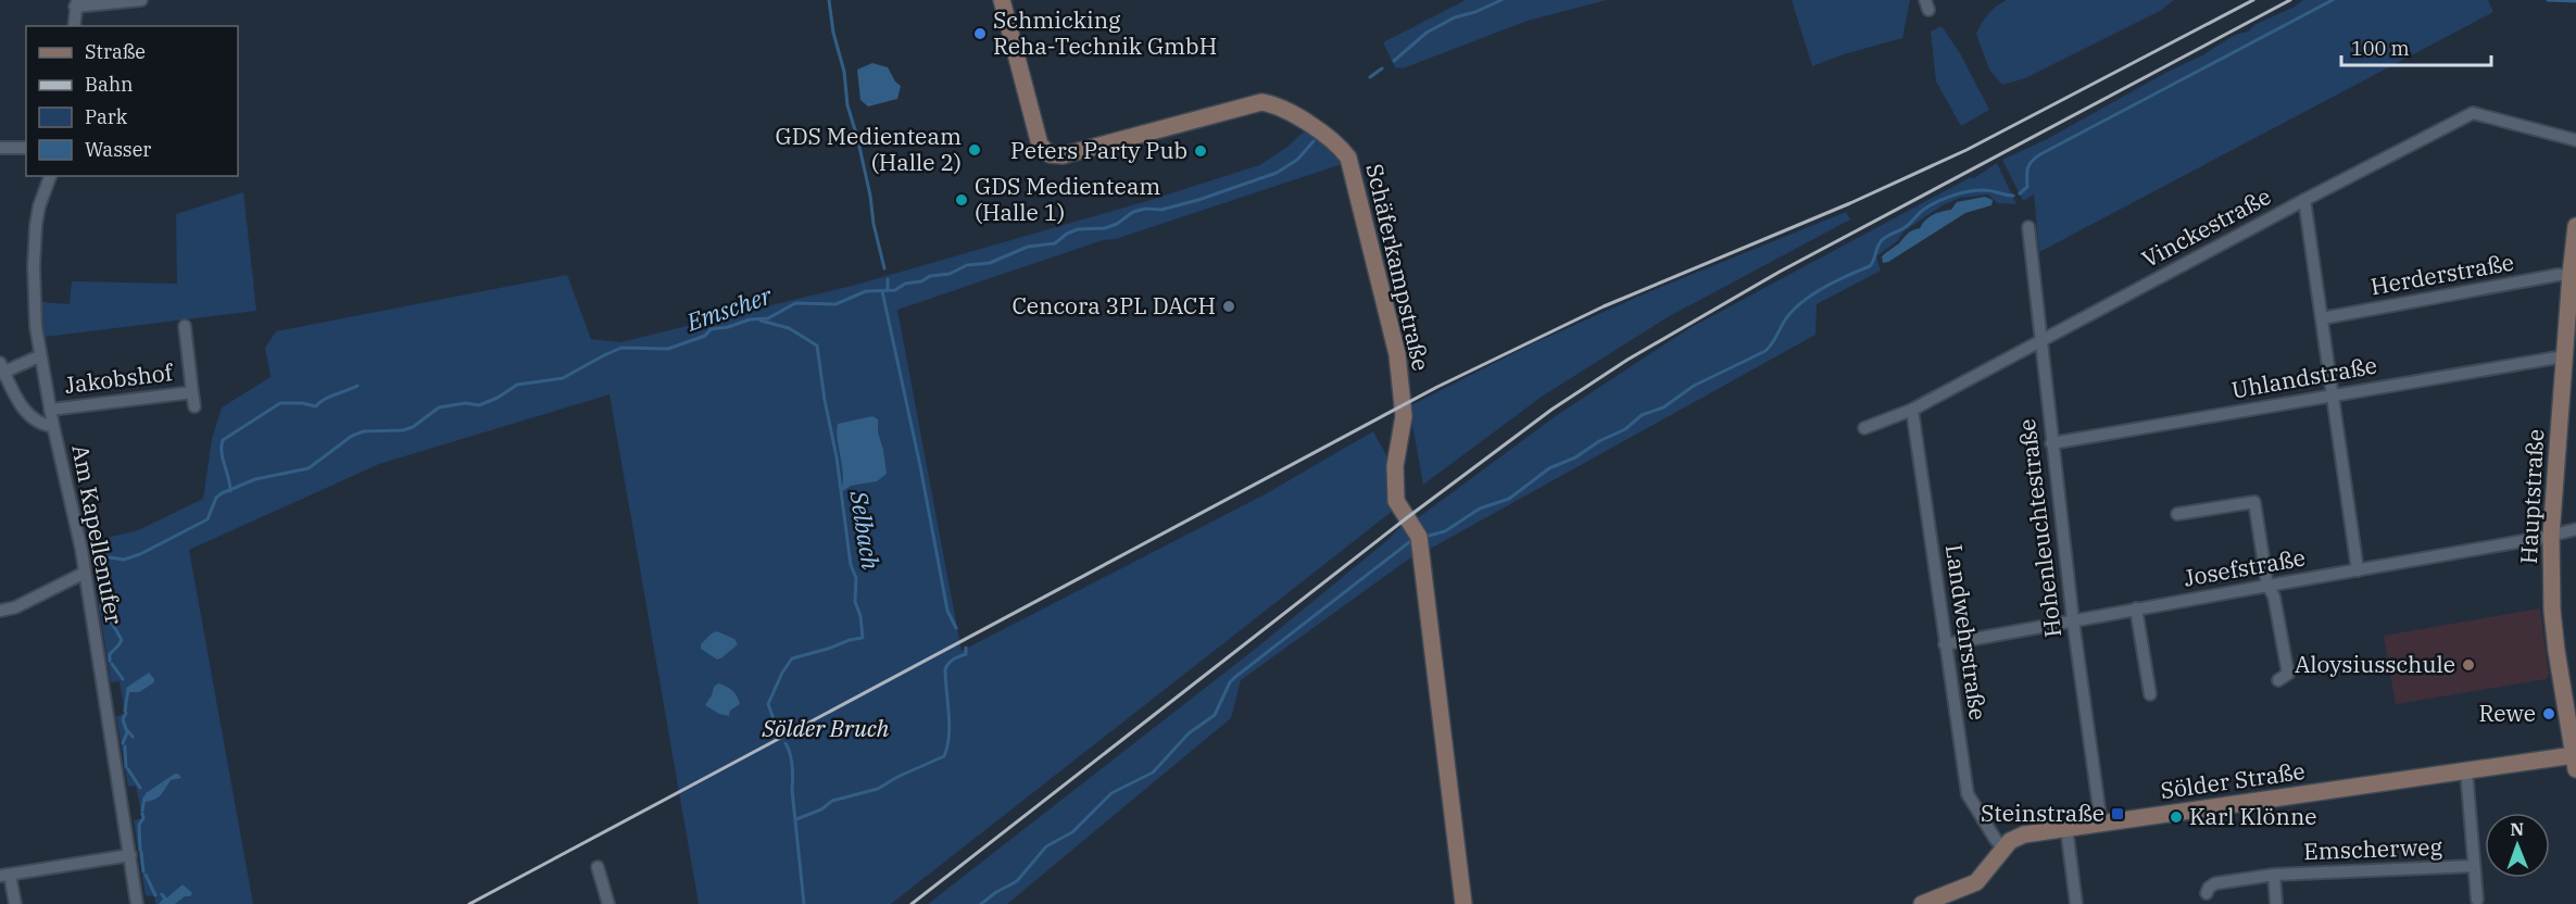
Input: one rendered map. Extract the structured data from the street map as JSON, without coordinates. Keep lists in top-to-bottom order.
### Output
{
  "streets": {
    "street": [
      "Vinckestraße",
      "Schäferkampstraße",
      "Herderstraße",
      "Uhlandstraße",
      "Jakobshof",
      "Hauptstraße",
      "Hohenleuchtestraße",
      "Am Kapellenufer",
      "Josefstraße",
      "Landwehrstraße",
      "Sölder Straße",
      "Emscherweg"
    ]
  },
  "crossings": [
    ["Vinckestraße", "Hohenleuchtestraße"],
    ["Vinckestraße", "Landwehrstraße"],
    ["Herderstraße", "Hauptstraße"],
    ["Uhlandstraße", "Hauptstraße"],
    ["Uhlandstraße", "Hohenleuchtestraße"],
    ["Jakobshof", "Am Kapellenufer"],
    ["Hauptstraße", "Josefstraße"],
    ["Hauptstraße", "Sölder Straße"],
    ["Hohenleuchtestraße", "Josefstraße"],
    ["Hohenleuchtestraße", "Sölder Straße"],
    ["Josefstraße", "Landwehrstraße"],
    ["Landwehrstraße", "Sölder Straße"],
    ["Sölder Straße", "Emscherweg"]
  ],
  "water": ["Emscher", "Selbach"],
  "parks": ["Sölder Bruch"],
  "places": {
    "other": [
      "Schmicking Reha-Technik GmbH",
      "GDS Medienteam (Halle 2)",
      "Peters Party Pub",
      "GDS Medienteam (Halle 1)",
      "Cencora 3PL DACH",
      "Aloysiusschule",
      "Rewe",
      "Karl Klönne"
    ],
    "transit": ["Steinstraße"]
  },
  "legend": [
    "Straße",
    "Bahn",
    "Park",
    "Wasser"
  ],
  "scale_bar": "100 m",
  "north": "top"
}
